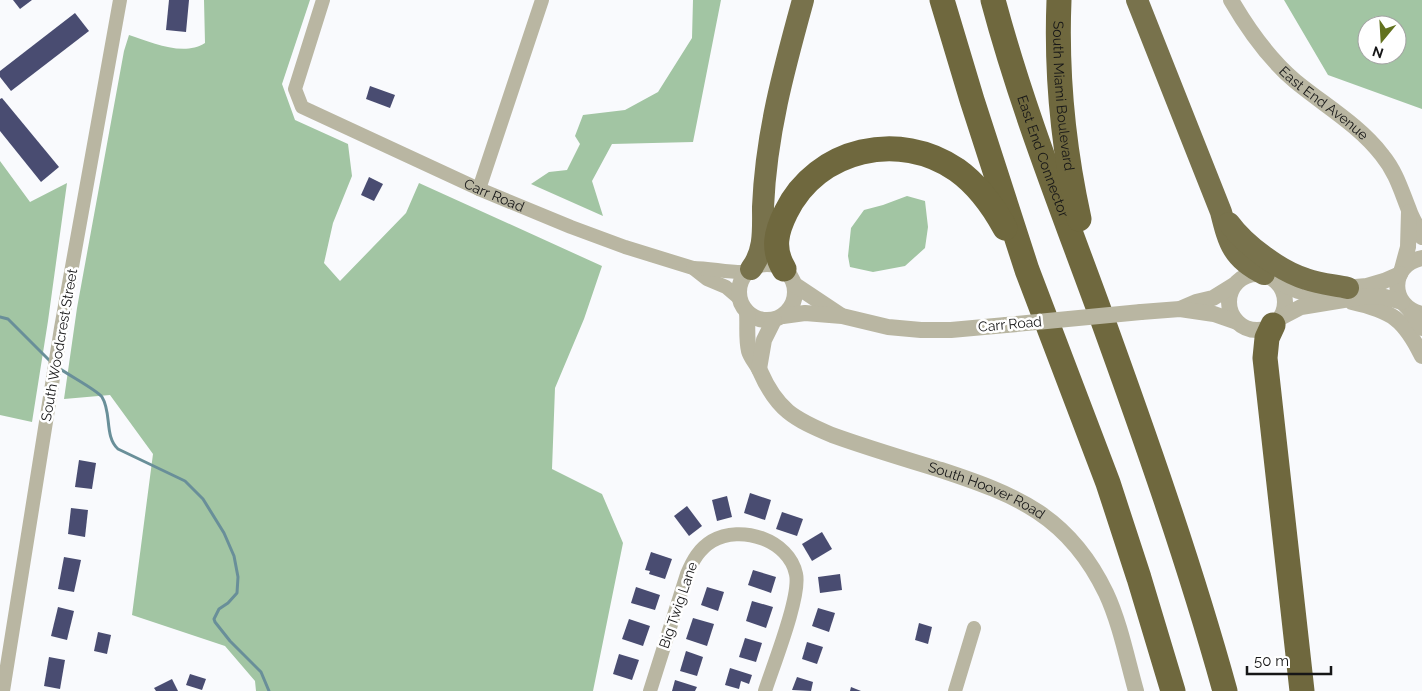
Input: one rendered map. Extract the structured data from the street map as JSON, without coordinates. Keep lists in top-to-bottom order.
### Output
{
  "streets": {
    "highway": ["South Miami Boulevard", "East End Connector"],
    "street": [
      "East End Avenue",
      "Carr Road",
      "South Woodcrest Street",
      "South Hoover Road",
      "Big Twig Lane"
    ]
  },
  "crossings": [
    ["South Miami Boulevard", "East End Connector"],
    ["Carr Road", "South Hoover Road"]
  ],
  "scale_bar": "50 m",
  "north": "bottom"
}
